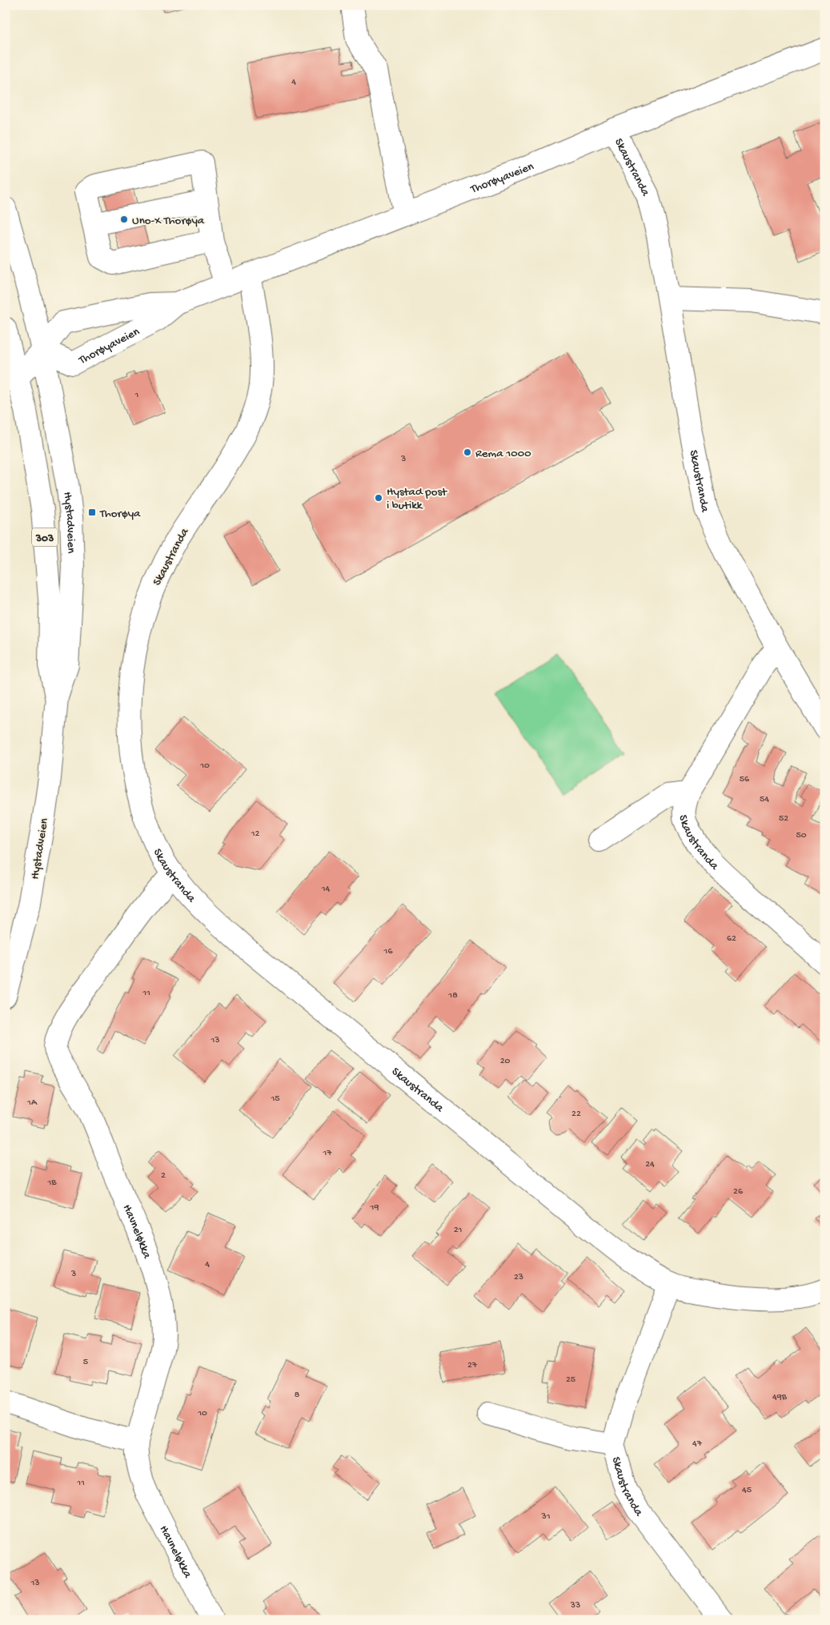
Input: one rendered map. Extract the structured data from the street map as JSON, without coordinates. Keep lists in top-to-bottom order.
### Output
{
  "streets": {
    "street": [
      "Skaustranda",
      "Thorøyaveien",
      "Hystadveien",
      "303",
      "Havneløkka"
    ]
  },
  "crossings": [
    ["Skaustranda", "Thorøyaveien"],
    ["Skaustranda", "Havneløkka"],
    ["Thorøyaveien", "Hystadveien"]
  ],
  "places": {
    "other": ["Uno-X Thorøya", "Rema 1000", "Hystad post i butikk"],
    "transit": ["Thorøya"]
  },
  "house_numbers": [
    "4",
    "1",
    "3",
    "10",
    "56",
    "54",
    "52",
    "12",
    "50",
    "14",
    "62",
    "16",
    "11",
    "18",
    "13",
    "20",
    "15",
    "1A",
    "22",
    "17",
    "24",
    "2",
    "1B",
    "26",
    "19",
    "21",
    "4",
    "3",
    "23",
    "5",
    "27",
    "25",
    "8",
    "49B",
    "10",
    "47",
    "11",
    "45",
    "31",
    "13",
    "33"
  ]
}
